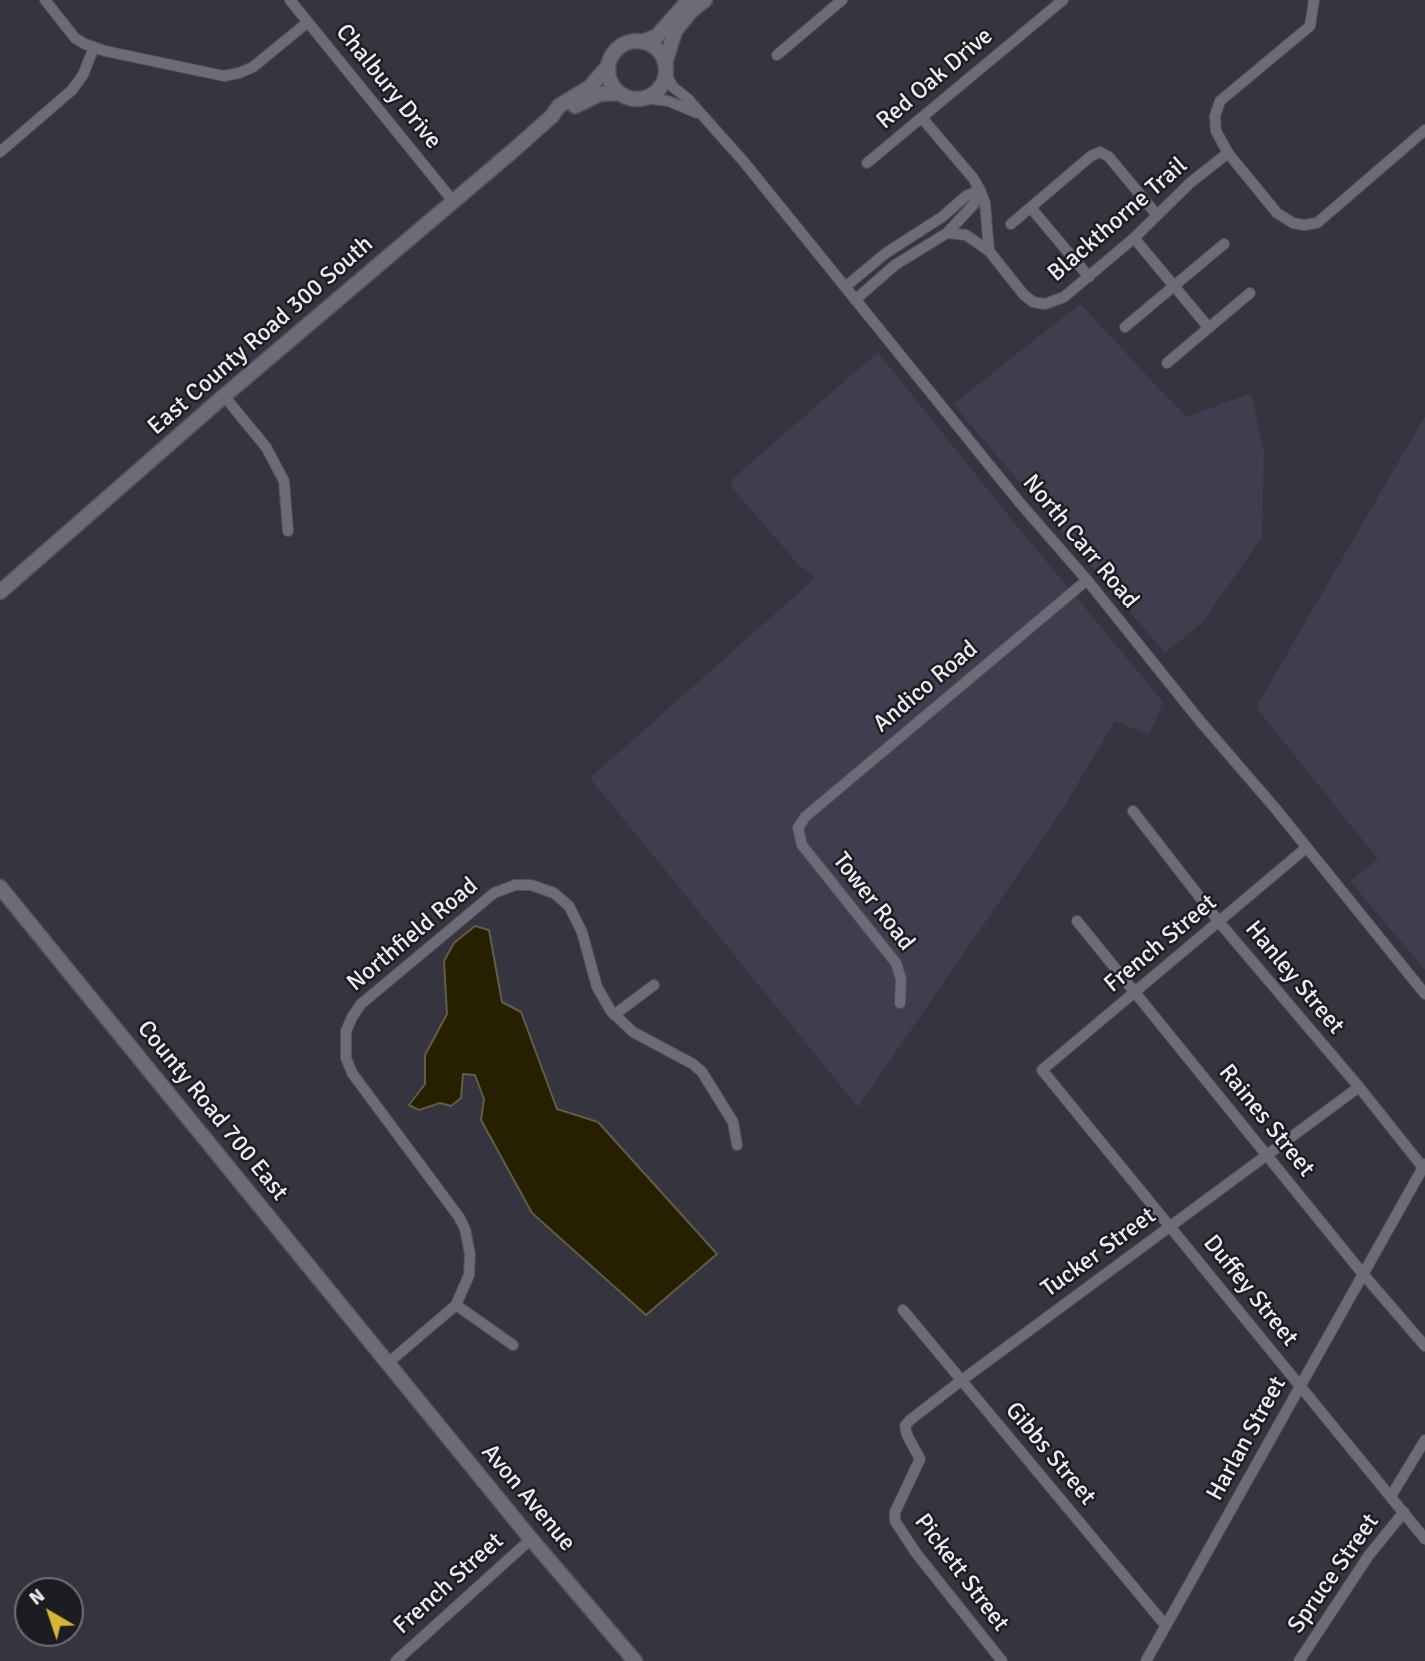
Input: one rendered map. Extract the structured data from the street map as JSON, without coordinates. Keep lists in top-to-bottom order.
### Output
{
  "streets": {
    "street": [
      "Red Oak Drive",
      "Chalbury Drive",
      "Blackthorne Trail",
      "East County Road 300 South",
      "North Carr Road",
      "Andico Road",
      "Tower Road",
      "Northfield Road",
      "French Street",
      "Hanley Street",
      "County Road 700 East",
      "Raines Street",
      "Tucker Street",
      "Duffey Street",
      "Harlan Street",
      "Gibbs Street",
      "Avon Avenue",
      "Pickett Street",
      "Spruce Street"
    ]
  },
  "crossings": [
    ["Chalbury Drive", "East County Road 300 South"],
    ["East County Road 300 South", "North Carr Road"],
    ["North Carr Road", "Andico Road"],
    ["North Carr Road", "French Street"],
    ["Andico Road", "Tower Road"],
    ["Northfield Road", "County Road 700 East"],
    ["Northfield Road", "Avon Avenue"],
    ["French Street", "Hanley Street"],
    ["French Street", "Raines Street"],
    ["French Street", "Duffey Street"],
    ["French Street", "Avon Avenue"],
    ["Hanley Street", "Tucker Street"],
    ["Hanley Street", "Harlan Street"],
    ["County Road 700 East", "Avon Avenue"],
    ["Raines Street", "Tucker Street"],
    ["Raines Street", "Harlan Street"],
    ["Tucker Street", "Duffey Street"],
    ["Tucker Street", "Gibbs Street"],
    ["Tucker Street", "Pickett Street"],
    ["Duffey Street", "Harlan Street"],
    ["Duffey Street", "Spruce Street"],
    ["Harlan Street", "Gibbs Street"]
  ],
  "north": "top left"
}
